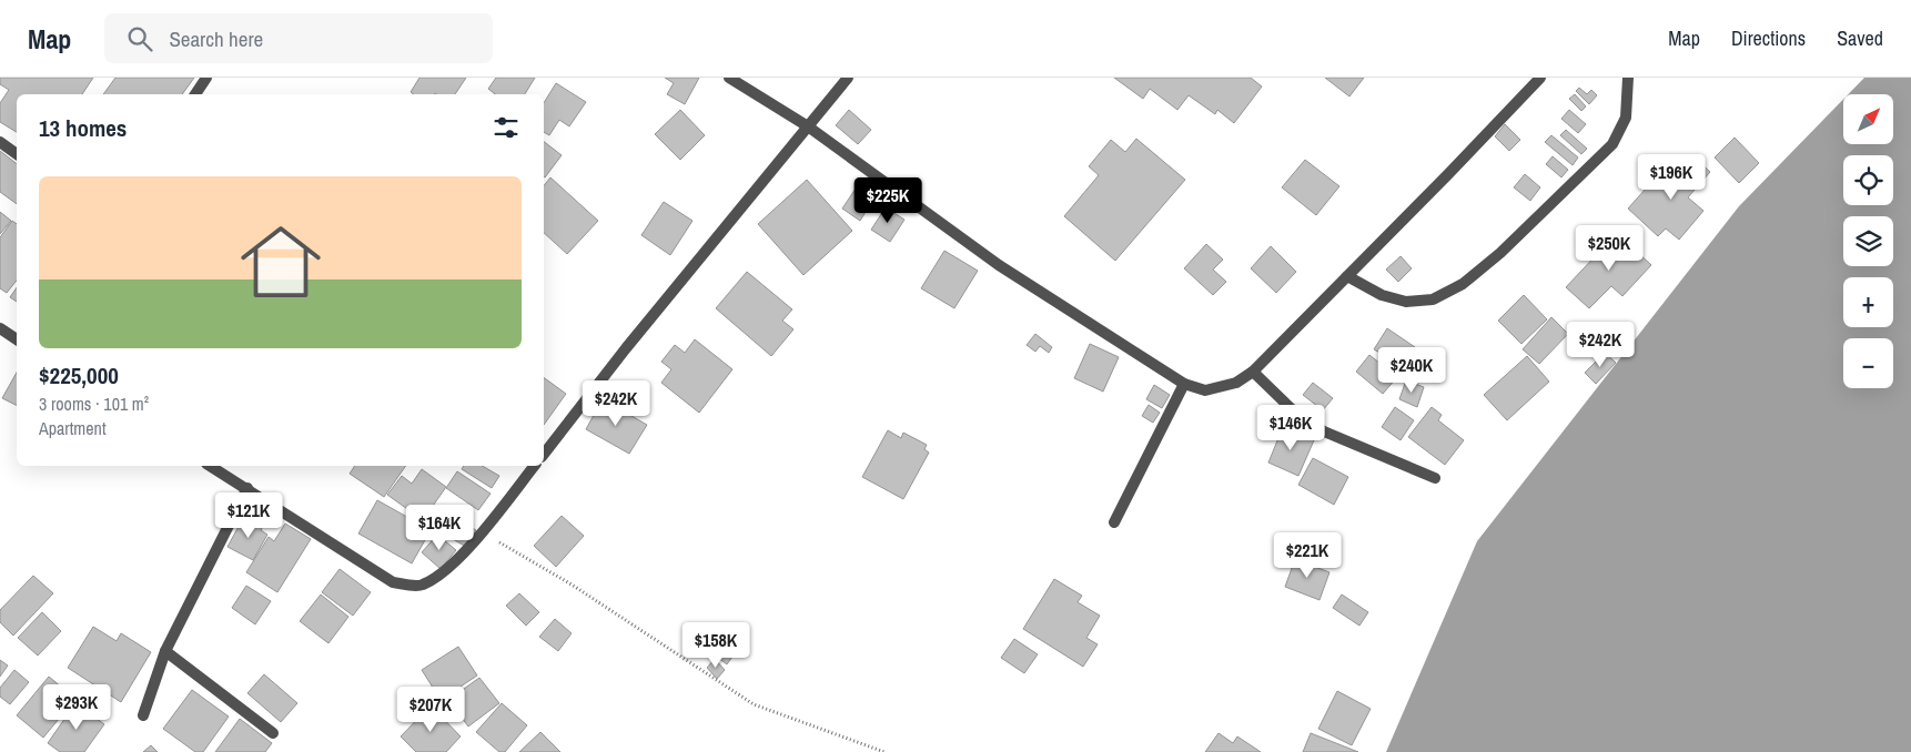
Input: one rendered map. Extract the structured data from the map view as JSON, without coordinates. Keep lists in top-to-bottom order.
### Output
{
  "north": "top right",
  "page": {
    "header": "Map",
    "search": "Search here",
    "nav": ["Map", "Directions", "Saved"],
    "map_buttons": ["+", "−"],
    "heading": "13 homes",
    "price": [
      "$196K",
      "$225K",
      "$250K",
      "$242K",
      "$240K",
      "$242K",
      "$146K",
      "$121K",
      "$164K",
      "$221K",
      "$158K",
      "$293K",
      "$207K"
    ],
    "list": [
      {
        "name": "$225,000",
        "note": "3 rooms · 101 m² · Apartment"
      }
    ]
  }
}
